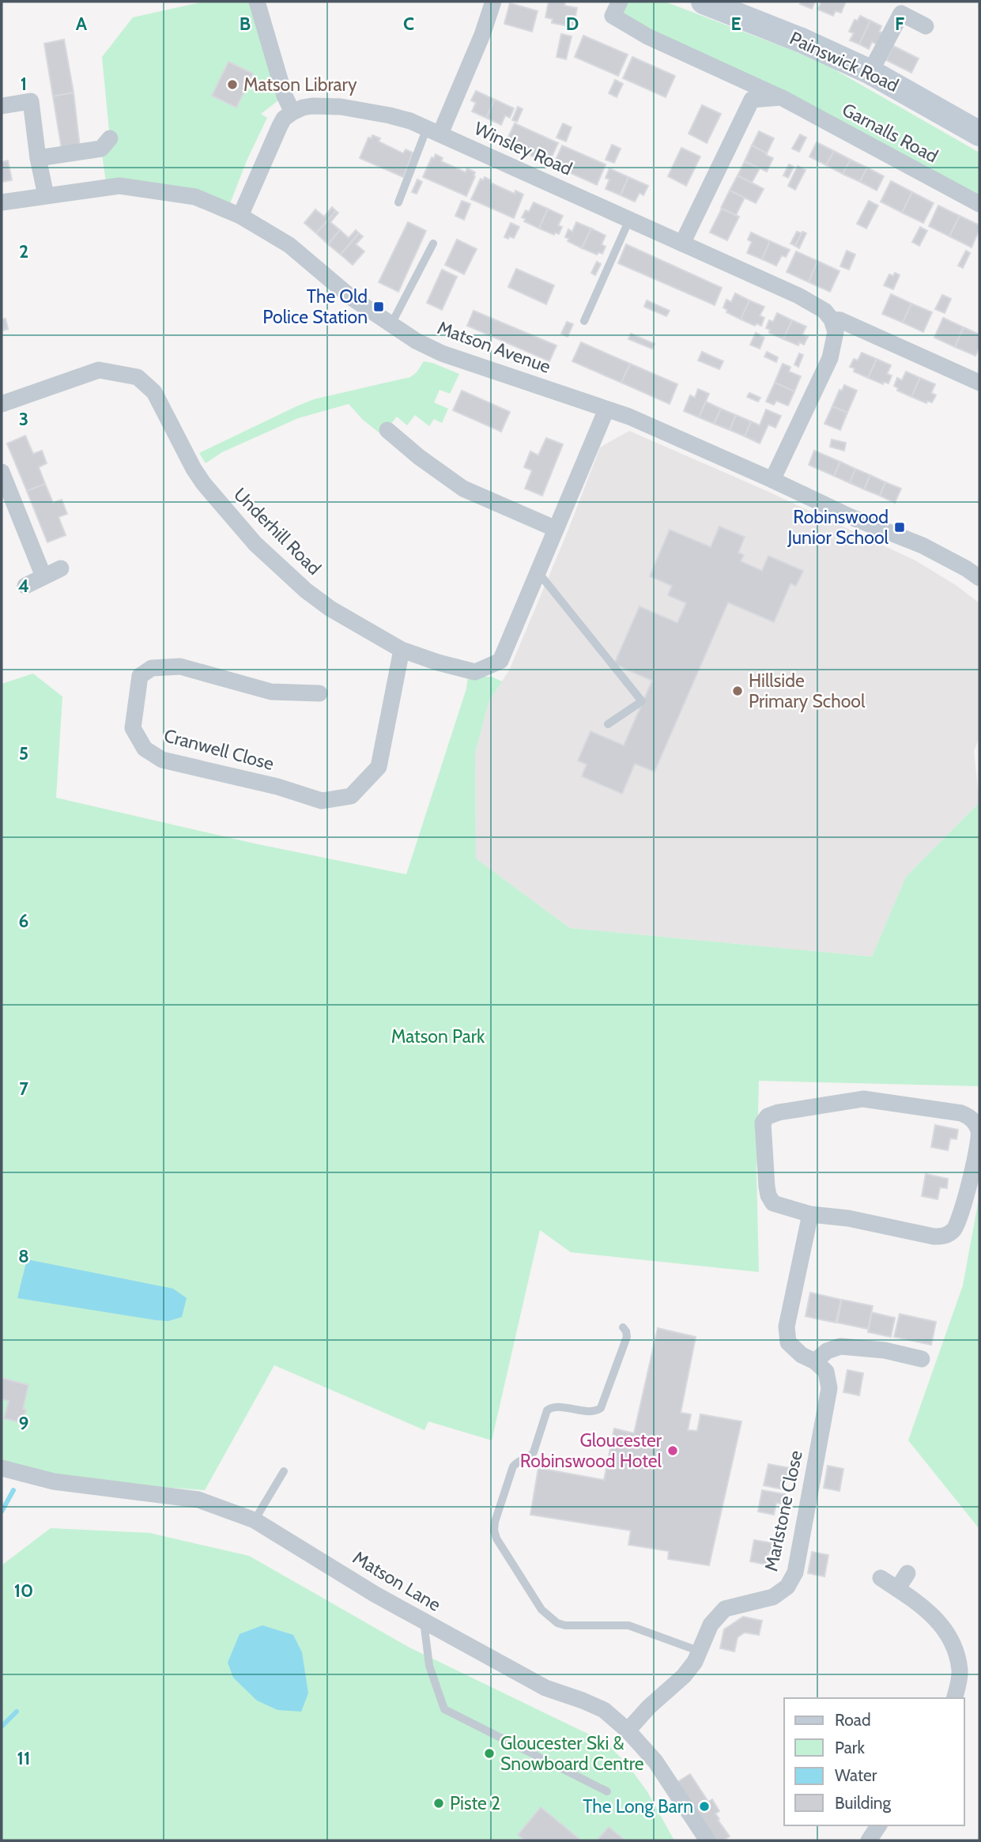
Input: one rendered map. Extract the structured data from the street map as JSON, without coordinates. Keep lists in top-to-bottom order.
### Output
{
  "streets": {
    "main road": ["Painswick Road"],
    "street": [
      "Garnalls Road",
      "Winsley Road",
      "Matson Avenue",
      "Underhill Road",
      "Cranwell Close",
      "Marlstone Close",
      "Matson Lane"
    ]
  },
  "crossings": [
    ["Matson Avenue", "Underhill Road"],
    ["Underhill Road", "Cranwell Close"]
  ],
  "parks": ["Matson Park"],
  "places": {
    "other": [
      "Matson Library",
      "Hillside Primary School",
      "Gloucester Robinswood Hotel",
      "Gloucester Ski & Snowboard Centre",
      "Piste 2",
      "The Long Barn"
    ],
    "transit": ["The Old Police Station", "Robinswood Junior School"]
  },
  "legend": [
    "Road",
    "Park",
    "Water",
    "Building"
  ],
  "grid": {
    "columns": [
      "A",
      "B",
      "C",
      "D",
      "E",
      "F"
    ],
    "rows": [
      "1",
      "2",
      "3",
      "4",
      "5",
      "6",
      "7",
      "8",
      "9",
      "10",
      "11"
    ]
  }
}
